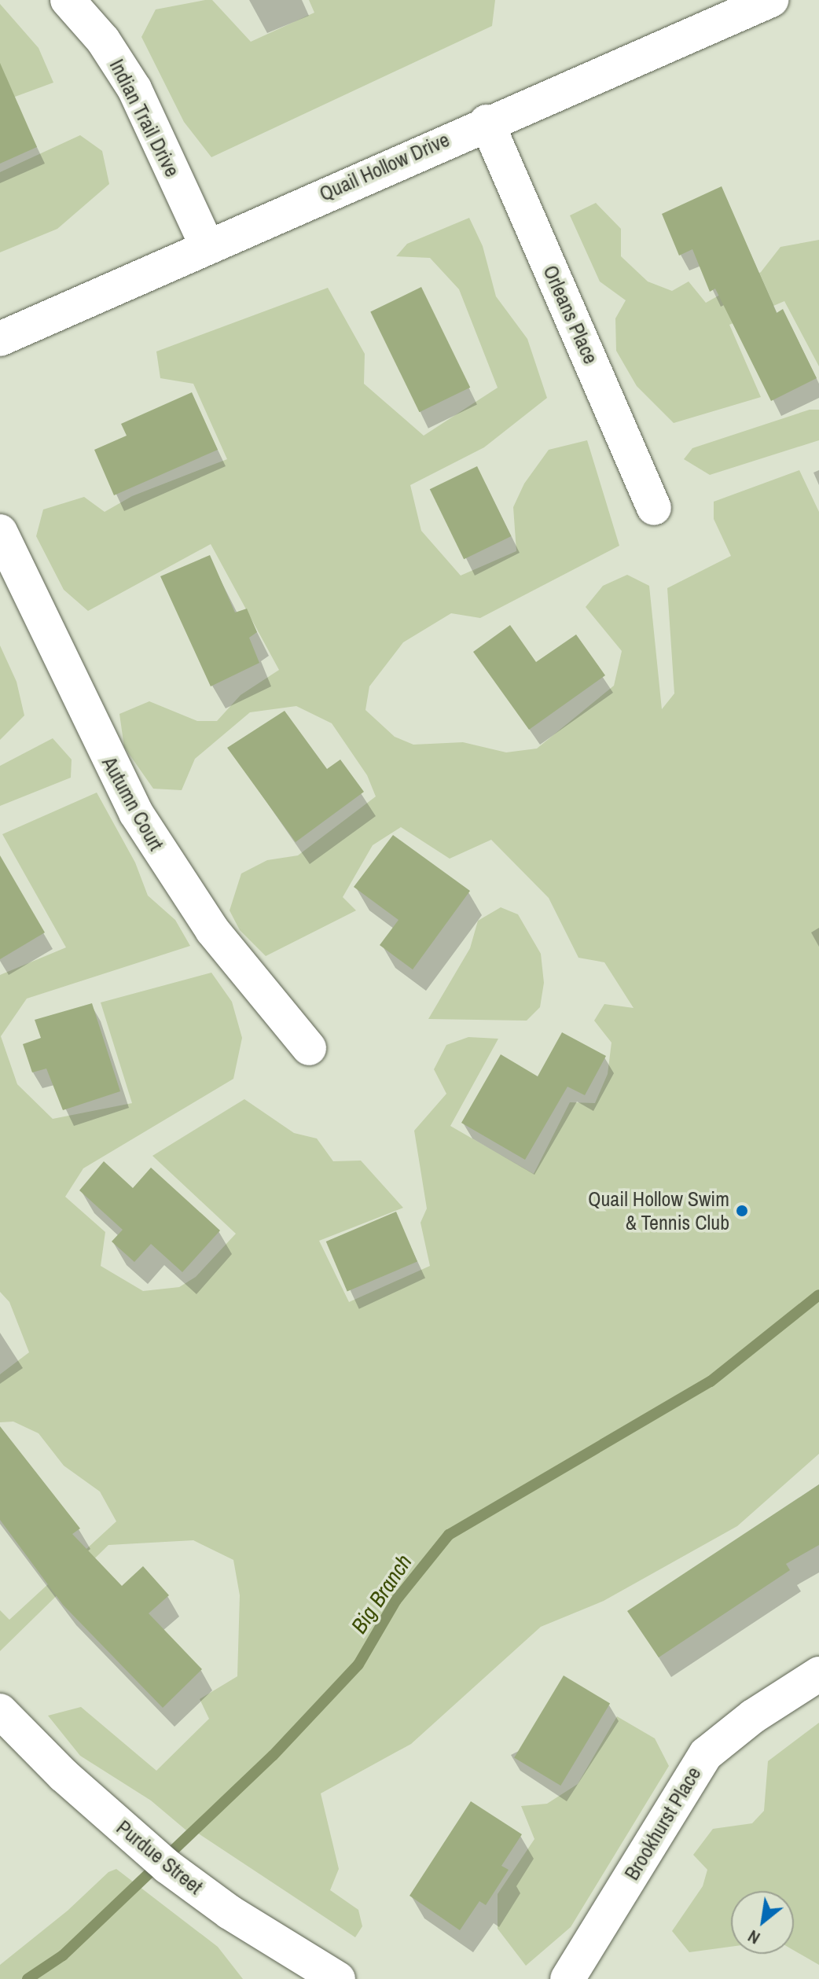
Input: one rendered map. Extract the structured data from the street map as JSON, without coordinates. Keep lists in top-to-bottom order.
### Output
{
  "streets": {
    "street": [
      "Indian Trail Drive",
      "Quail Hollow Drive",
      "Orleans Place",
      "Autumn Court",
      "Brookhurst Place",
      "Purdue Street"
    ]
  },
  "crossings": [
    ["Indian Trail Drive", "Quail Hollow Drive"],
    ["Quail Hollow Drive", "Orleans Place"]
  ],
  "water": ["Big Branch"],
  "places": ["Quail Hollow Swim & Tennis Club"],
  "north": "bottom left"
}
